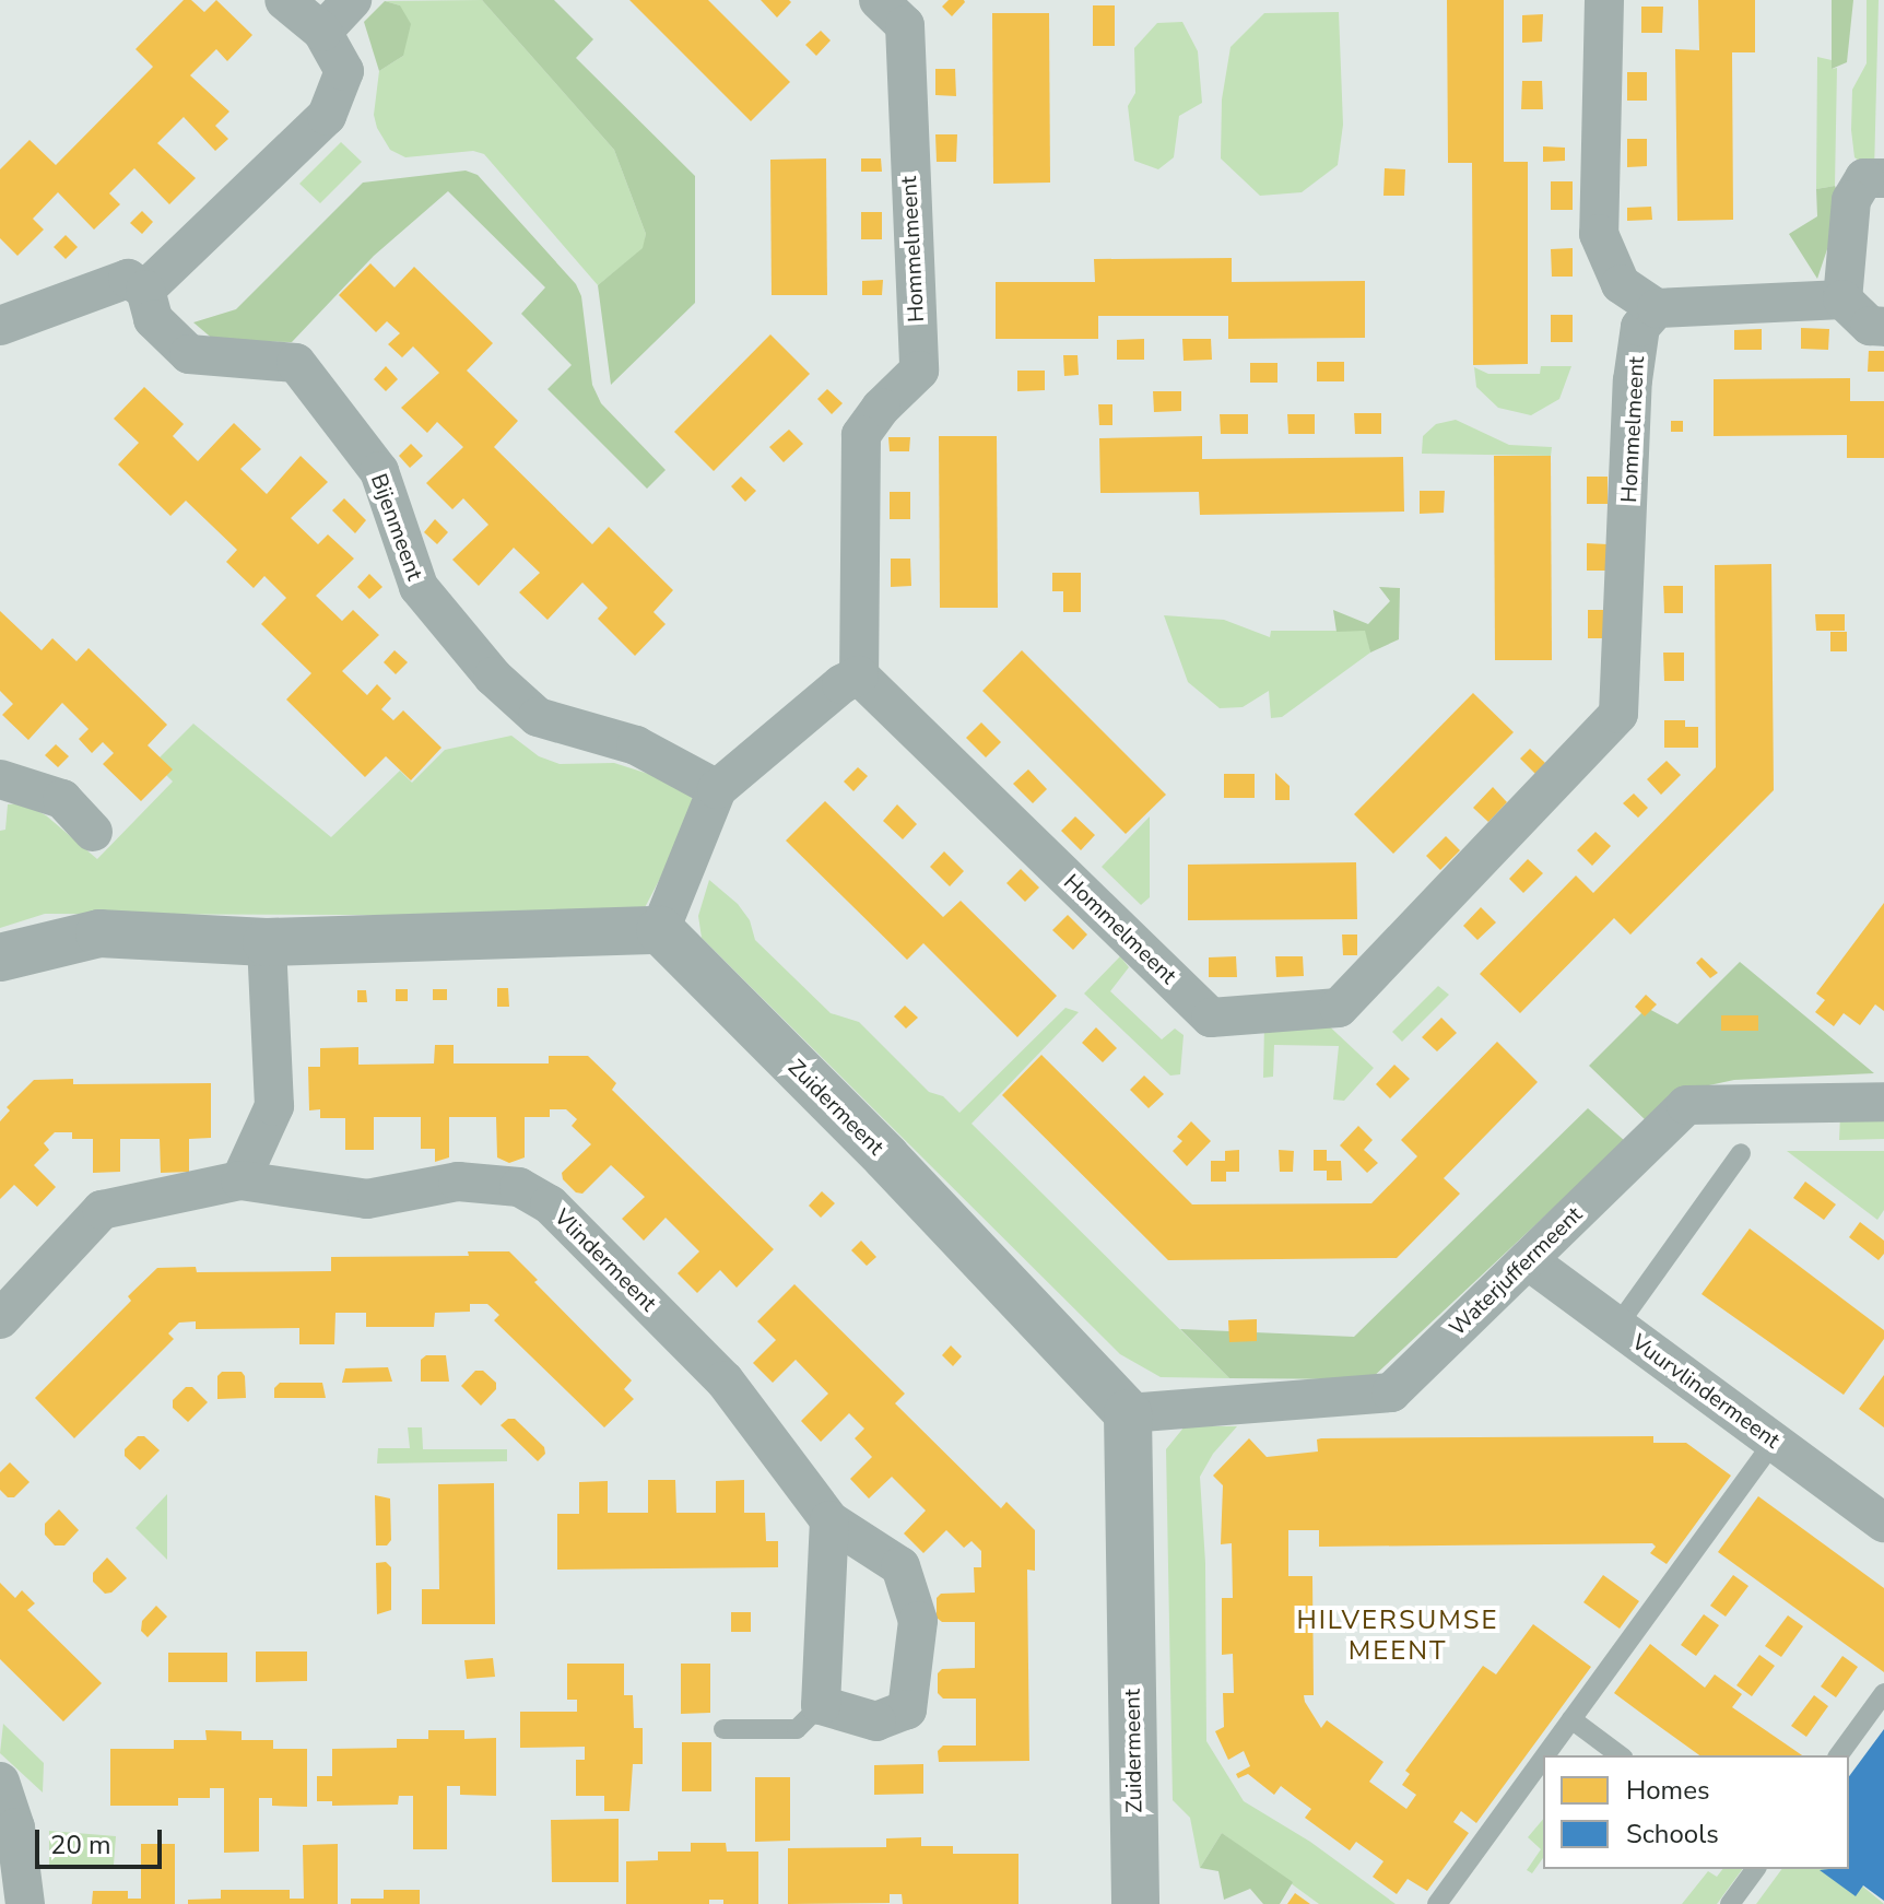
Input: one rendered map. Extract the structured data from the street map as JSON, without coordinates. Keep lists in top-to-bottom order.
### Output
{
  "streets": {
    "street": [
      "Hommelmeent",
      "Bijenmeent",
      "Zuidermeent",
      "Vlindermeent",
      "Waterjuffermeent",
      "Vuurvlindermeent"
    ]
  },
  "crossings": [
    ["Zuidermeent", "Waterjuffermeent"],
    ["Waterjuffermeent", "Vuurvlindermeent"]
  ],
  "districts": ["HILVERSUMSE MEENT"],
  "legend": ["Homes", "Schools"],
  "scale_bar": "20 m"
}
